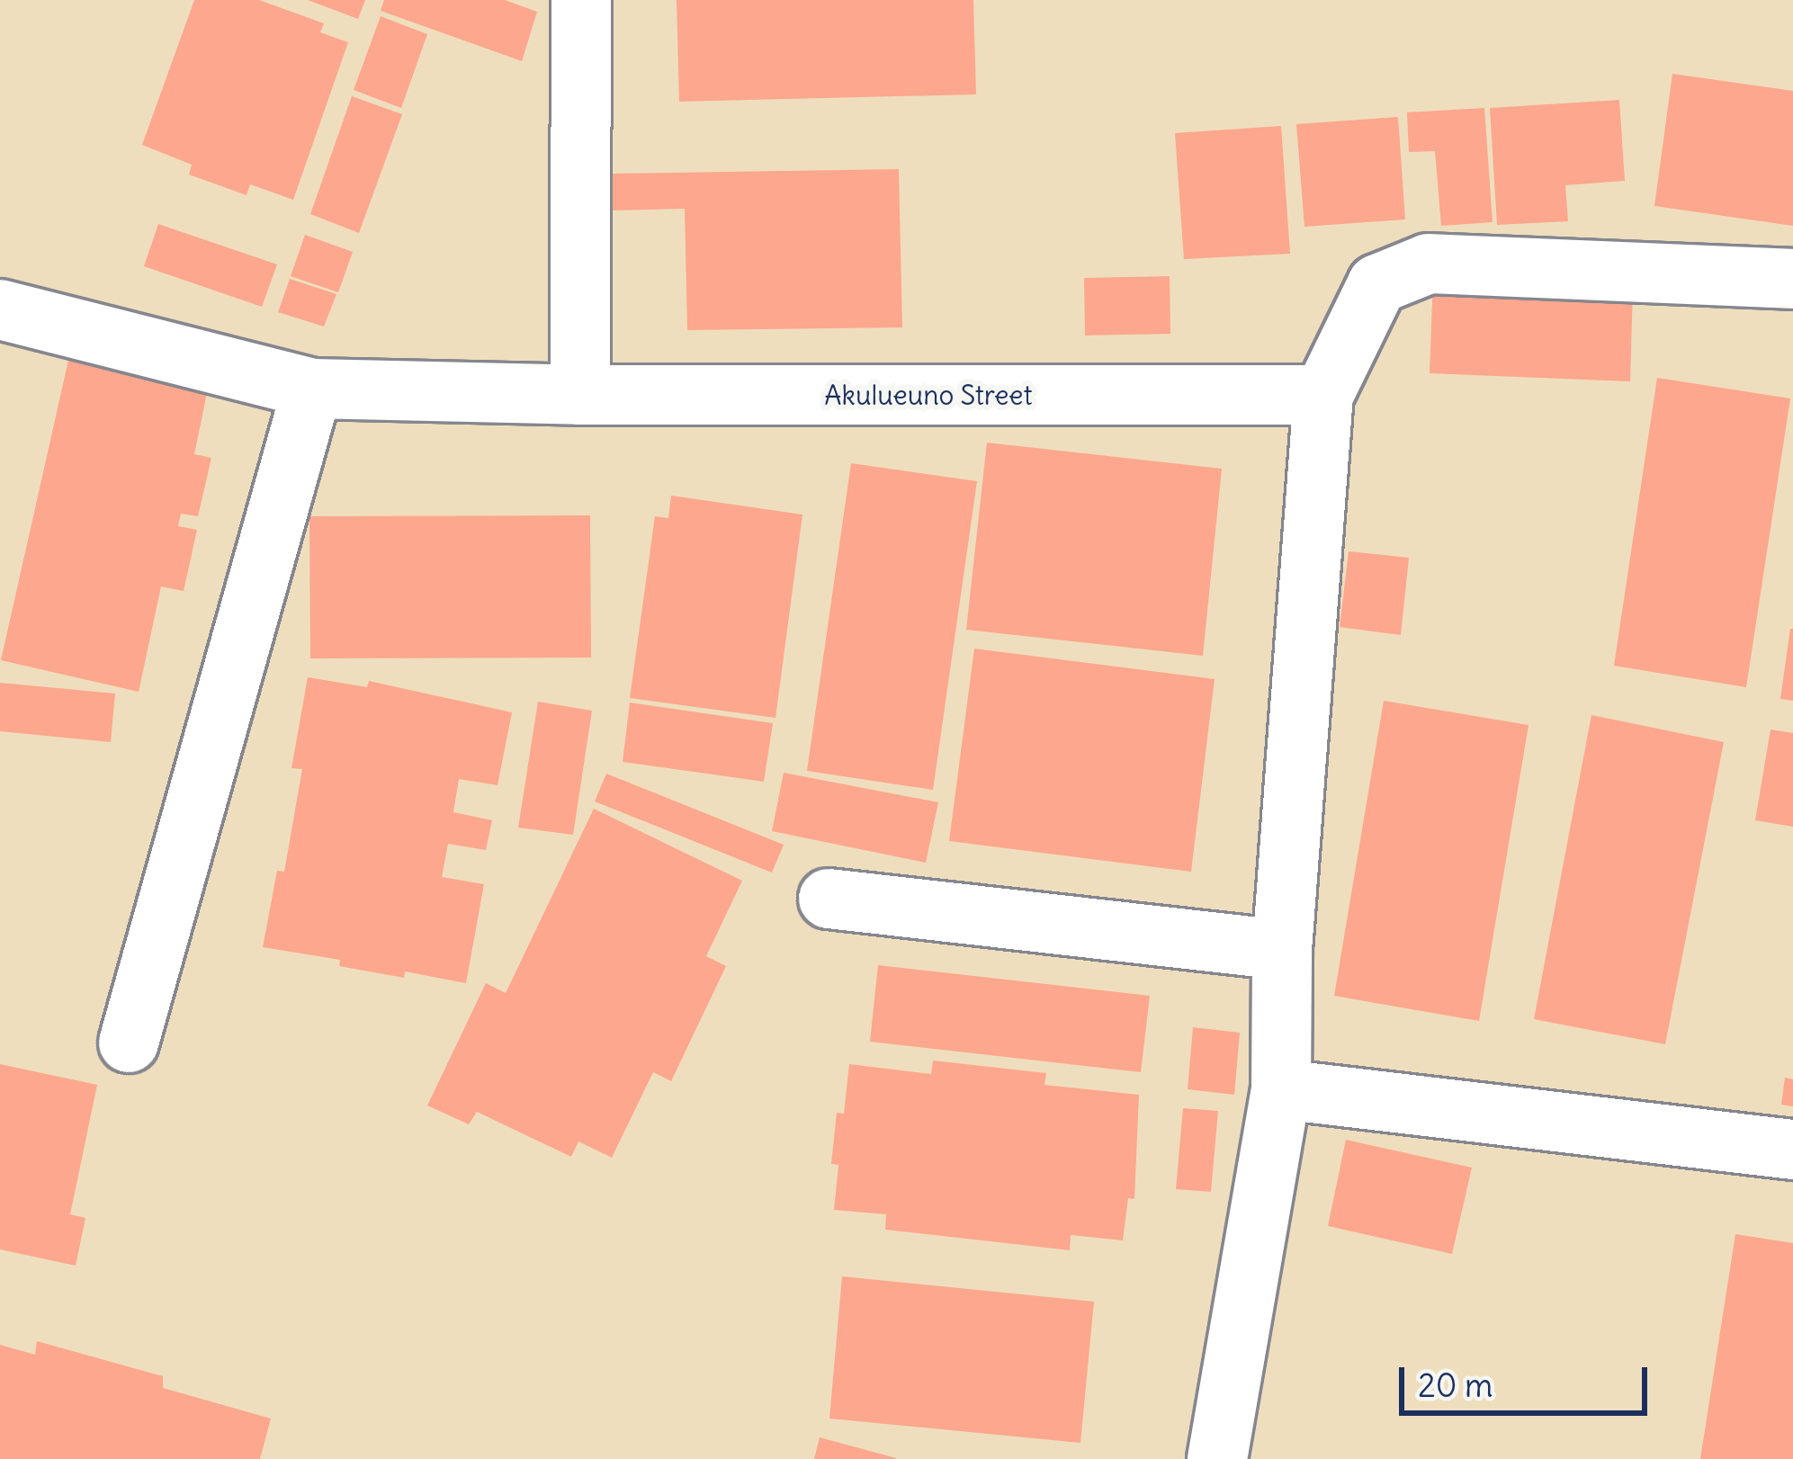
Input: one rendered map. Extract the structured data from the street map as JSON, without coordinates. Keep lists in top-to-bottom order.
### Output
{
  "streets": {
    "street": ["Akulueuno Street"]
  },
  "scale_bar": "20 m"
}
